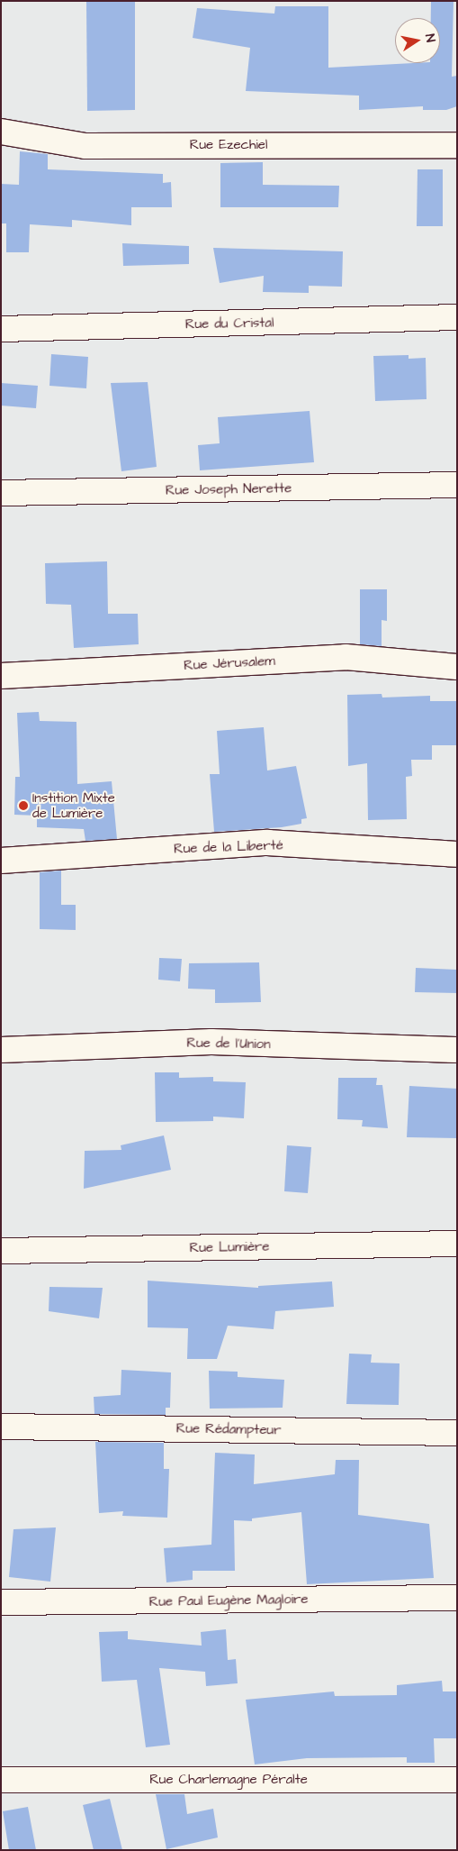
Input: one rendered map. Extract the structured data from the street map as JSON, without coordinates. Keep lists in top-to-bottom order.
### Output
{
  "streets": {
    "street": [
      "Rue Ezechiel",
      "Rue du Cristal",
      "Rue Joseph Nerette",
      "Rue Jérusalem",
      "Rue de la Liberté",
      "Rue de l'Union",
      "Rue Lumière",
      "Rue Rédampteur",
      "Rue Paul Eugène Magloire",
      "Rue Charlemagne Péralte"
    ]
  },
  "places": ["Instition Mixte de Lumière"],
  "north": "right"
}
